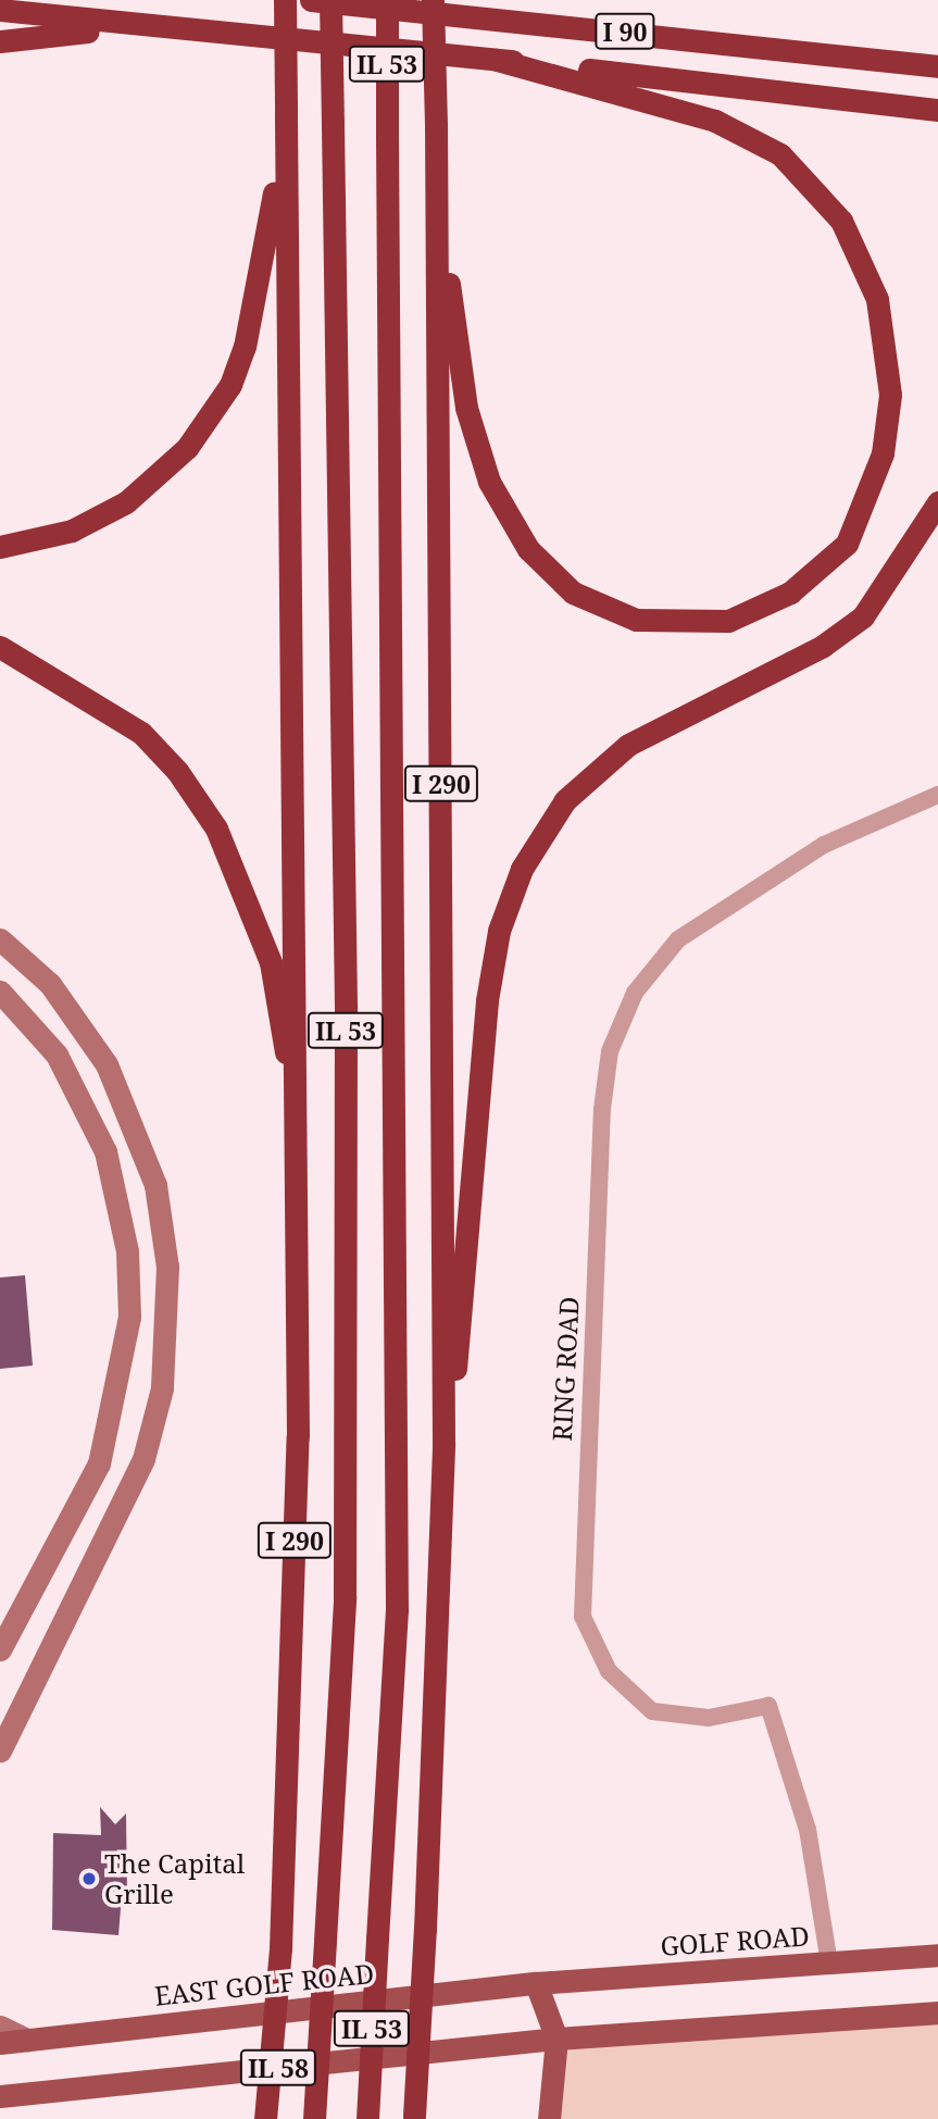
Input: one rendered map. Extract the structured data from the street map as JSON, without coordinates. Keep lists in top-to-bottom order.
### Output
{
  "streets": {
    "highway": ["I 90", "IL 53", "I 290"],
    "main road": ["GOLF ROAD", "EAST GOLF ROAD", "IL 58"],
    "street": ["RING ROAD"]
  },
  "crossings": [
    ["RING ROAD", "GOLF ROAD"],
    ["GOLF ROAD", "EAST GOLF ROAD"]
  ],
  "places": ["The Capital Grille"]
}
